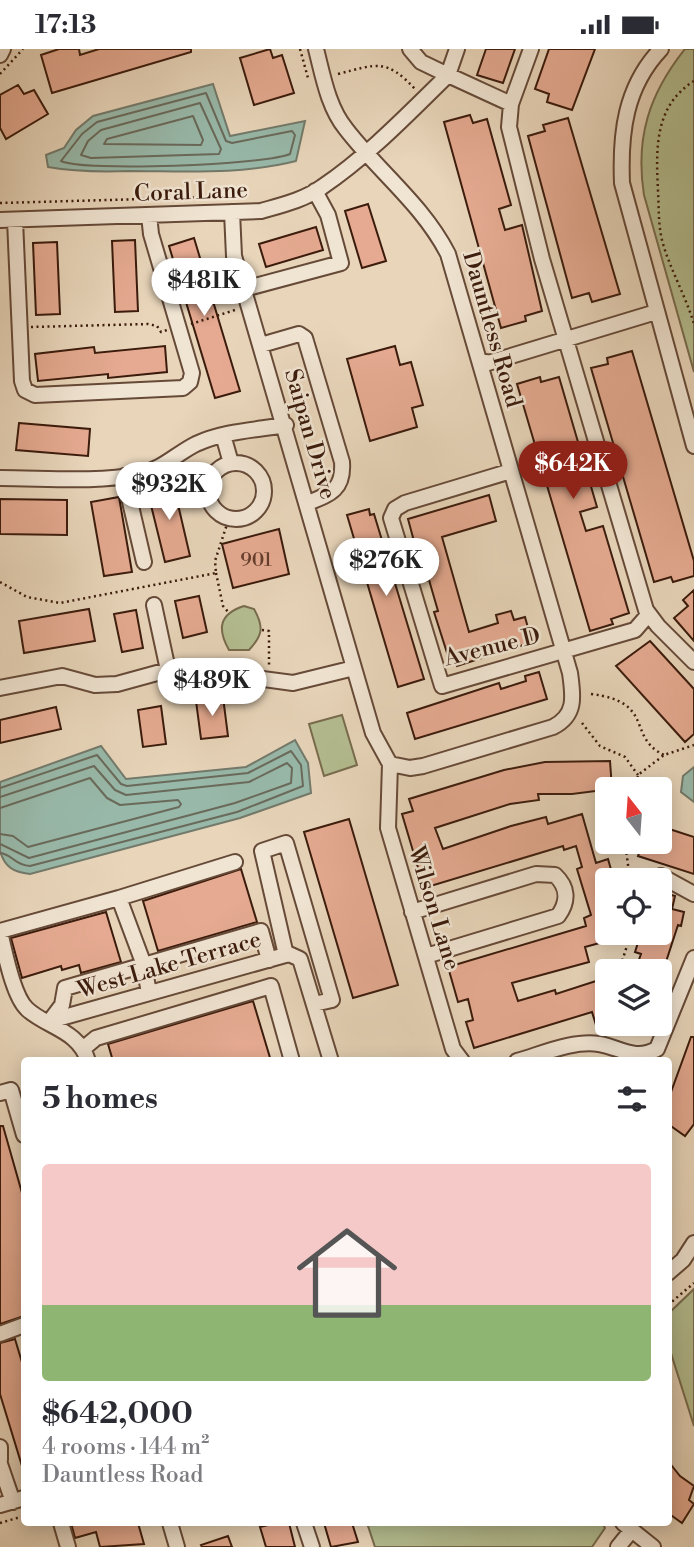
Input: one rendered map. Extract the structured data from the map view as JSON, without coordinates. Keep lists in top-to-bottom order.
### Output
{
  "streets": {
    "street": [
      "Coral Lane",
      "Dauntless Road",
      "Saipan Drive",
      "Avenue D",
      "Wilson Lane",
      "West Lake Terrace"
    ]
  },
  "crossings": [
    ["Coral Lane", "Dauntless Road"],
    ["Coral Lane", "Saipan Drive"],
    ["Dauntless Road", "Saipan Drive"],
    ["Dauntless Road", "Avenue D"],
    ["Dauntless Road", "Wilson Lane"],
    ["Saipan Drive", "Wilson Lane"]
  ],
  "house_numbers": ["901"],
  "north": "top",
  "page": {
    "status": "17:13",
    "price": [
      "$481K",
      "$642K",
      "$932K",
      "$276K",
      "$489K"
    ],
    "heading": "5 homes",
    "list": [
      {
        "name": "$642,000",
        "note": "4 rooms · 144 m² · Dauntless Road"
      }
    ]
  }
}
